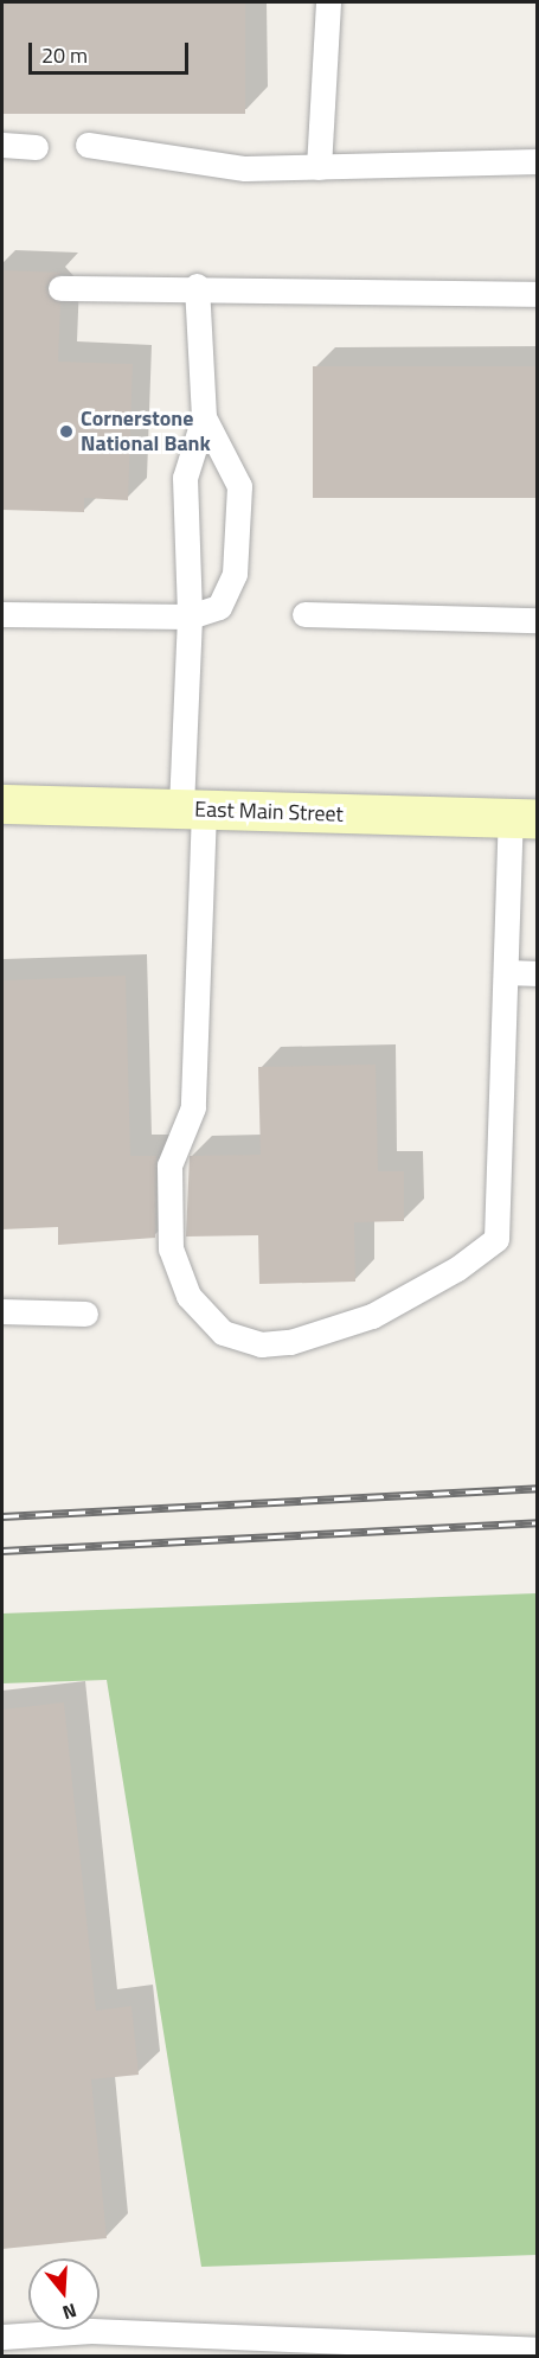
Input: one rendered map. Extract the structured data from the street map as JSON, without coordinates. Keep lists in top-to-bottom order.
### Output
{
  "streets": {
    "main road": ["East Main Street"]
  },
  "places": ["Cornerstone National Bank"],
  "scale_bar": "20 m",
  "north": "bottom"
}
